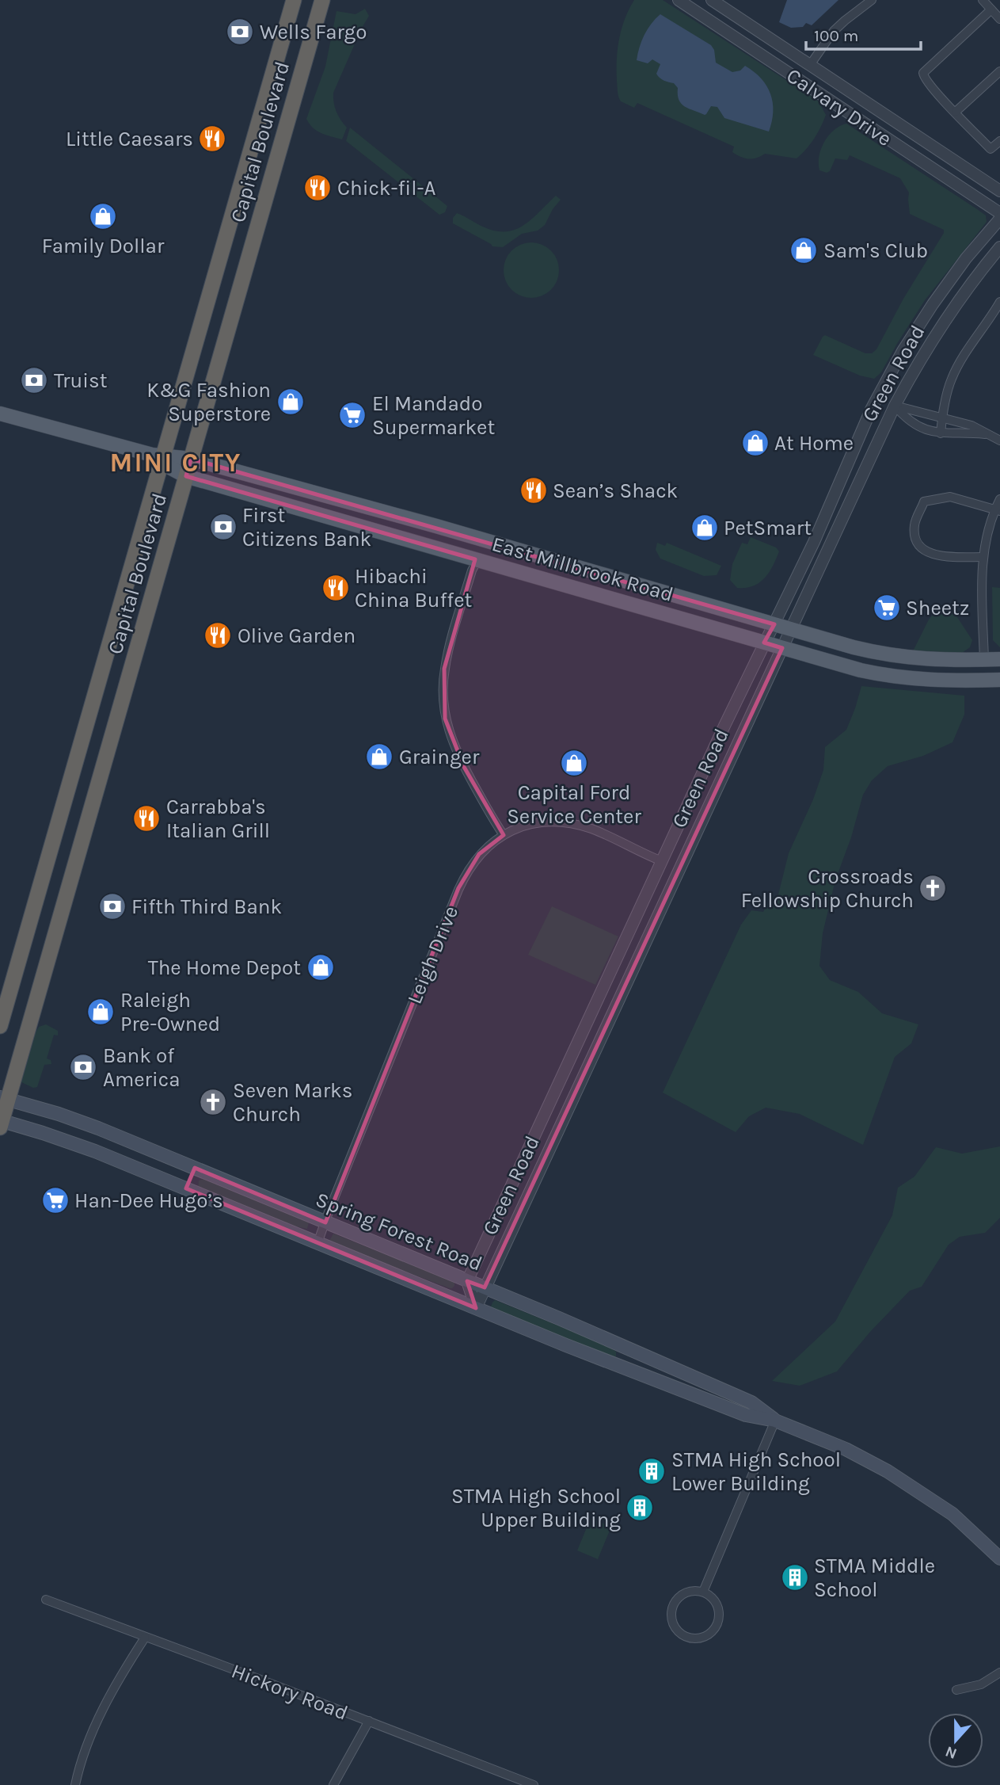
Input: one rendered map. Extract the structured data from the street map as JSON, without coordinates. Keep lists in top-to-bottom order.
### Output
{
  "streets": {
    "highway": ["Capital Boulevard"],
    "main road": ["East Millbrook Road", "Spring Forest Road"],
    "street": [
      "Calvary Drive",
      "Green Road",
      "Leigh Drive",
      "Hickory Road"
    ]
  },
  "crossings": [
    ["Capital Boulevard", "East Millbrook Road"],
    ["Capital Boulevard", "Spring Forest Road"],
    ["Green Road", "East Millbrook Road"],
    ["Green Road", "Leigh Drive"],
    ["Green Road", "Spring Forest Road"],
    ["Leigh Drive", "Spring Forest Road"]
  ],
  "districts": ["MINI CITY"],
  "places": {
    "bank": [
      "Wells Fargo",
      "Truist",
      "First Citizens Bank",
      "Fifth Third Bank",
      "Bank of America"
    ],
    "restaurant": [
      "Little Caesars",
      "Chick-fil-A",
      "Sean’s Shack",
      "Hibachi China Buffet",
      "Olive Garden",
      "Carrabba's Italian Grill"
    ],
    "shop": [
      "Family Dollar",
      "Sam's Club",
      "K&G Fashion Superstore",
      "At Home",
      "PetSmart",
      "Grainger",
      "Capital Ford Service Center",
      "The Home Depot",
      "Raleigh Pre-Owned"
    ],
    "supermarket": ["El Mandado Supermarket", "Sheetz", "Han-Dee Hugo’s"],
    "church": ["Crossroads Fellowship Church", "Seven Marks Church"],
    "building": ["STMA High School Lower Building", "STMA High School Upper Building", "STMA Middle School"]
  },
  "scale_bar": "100 m",
  "north": "bottom"
}
